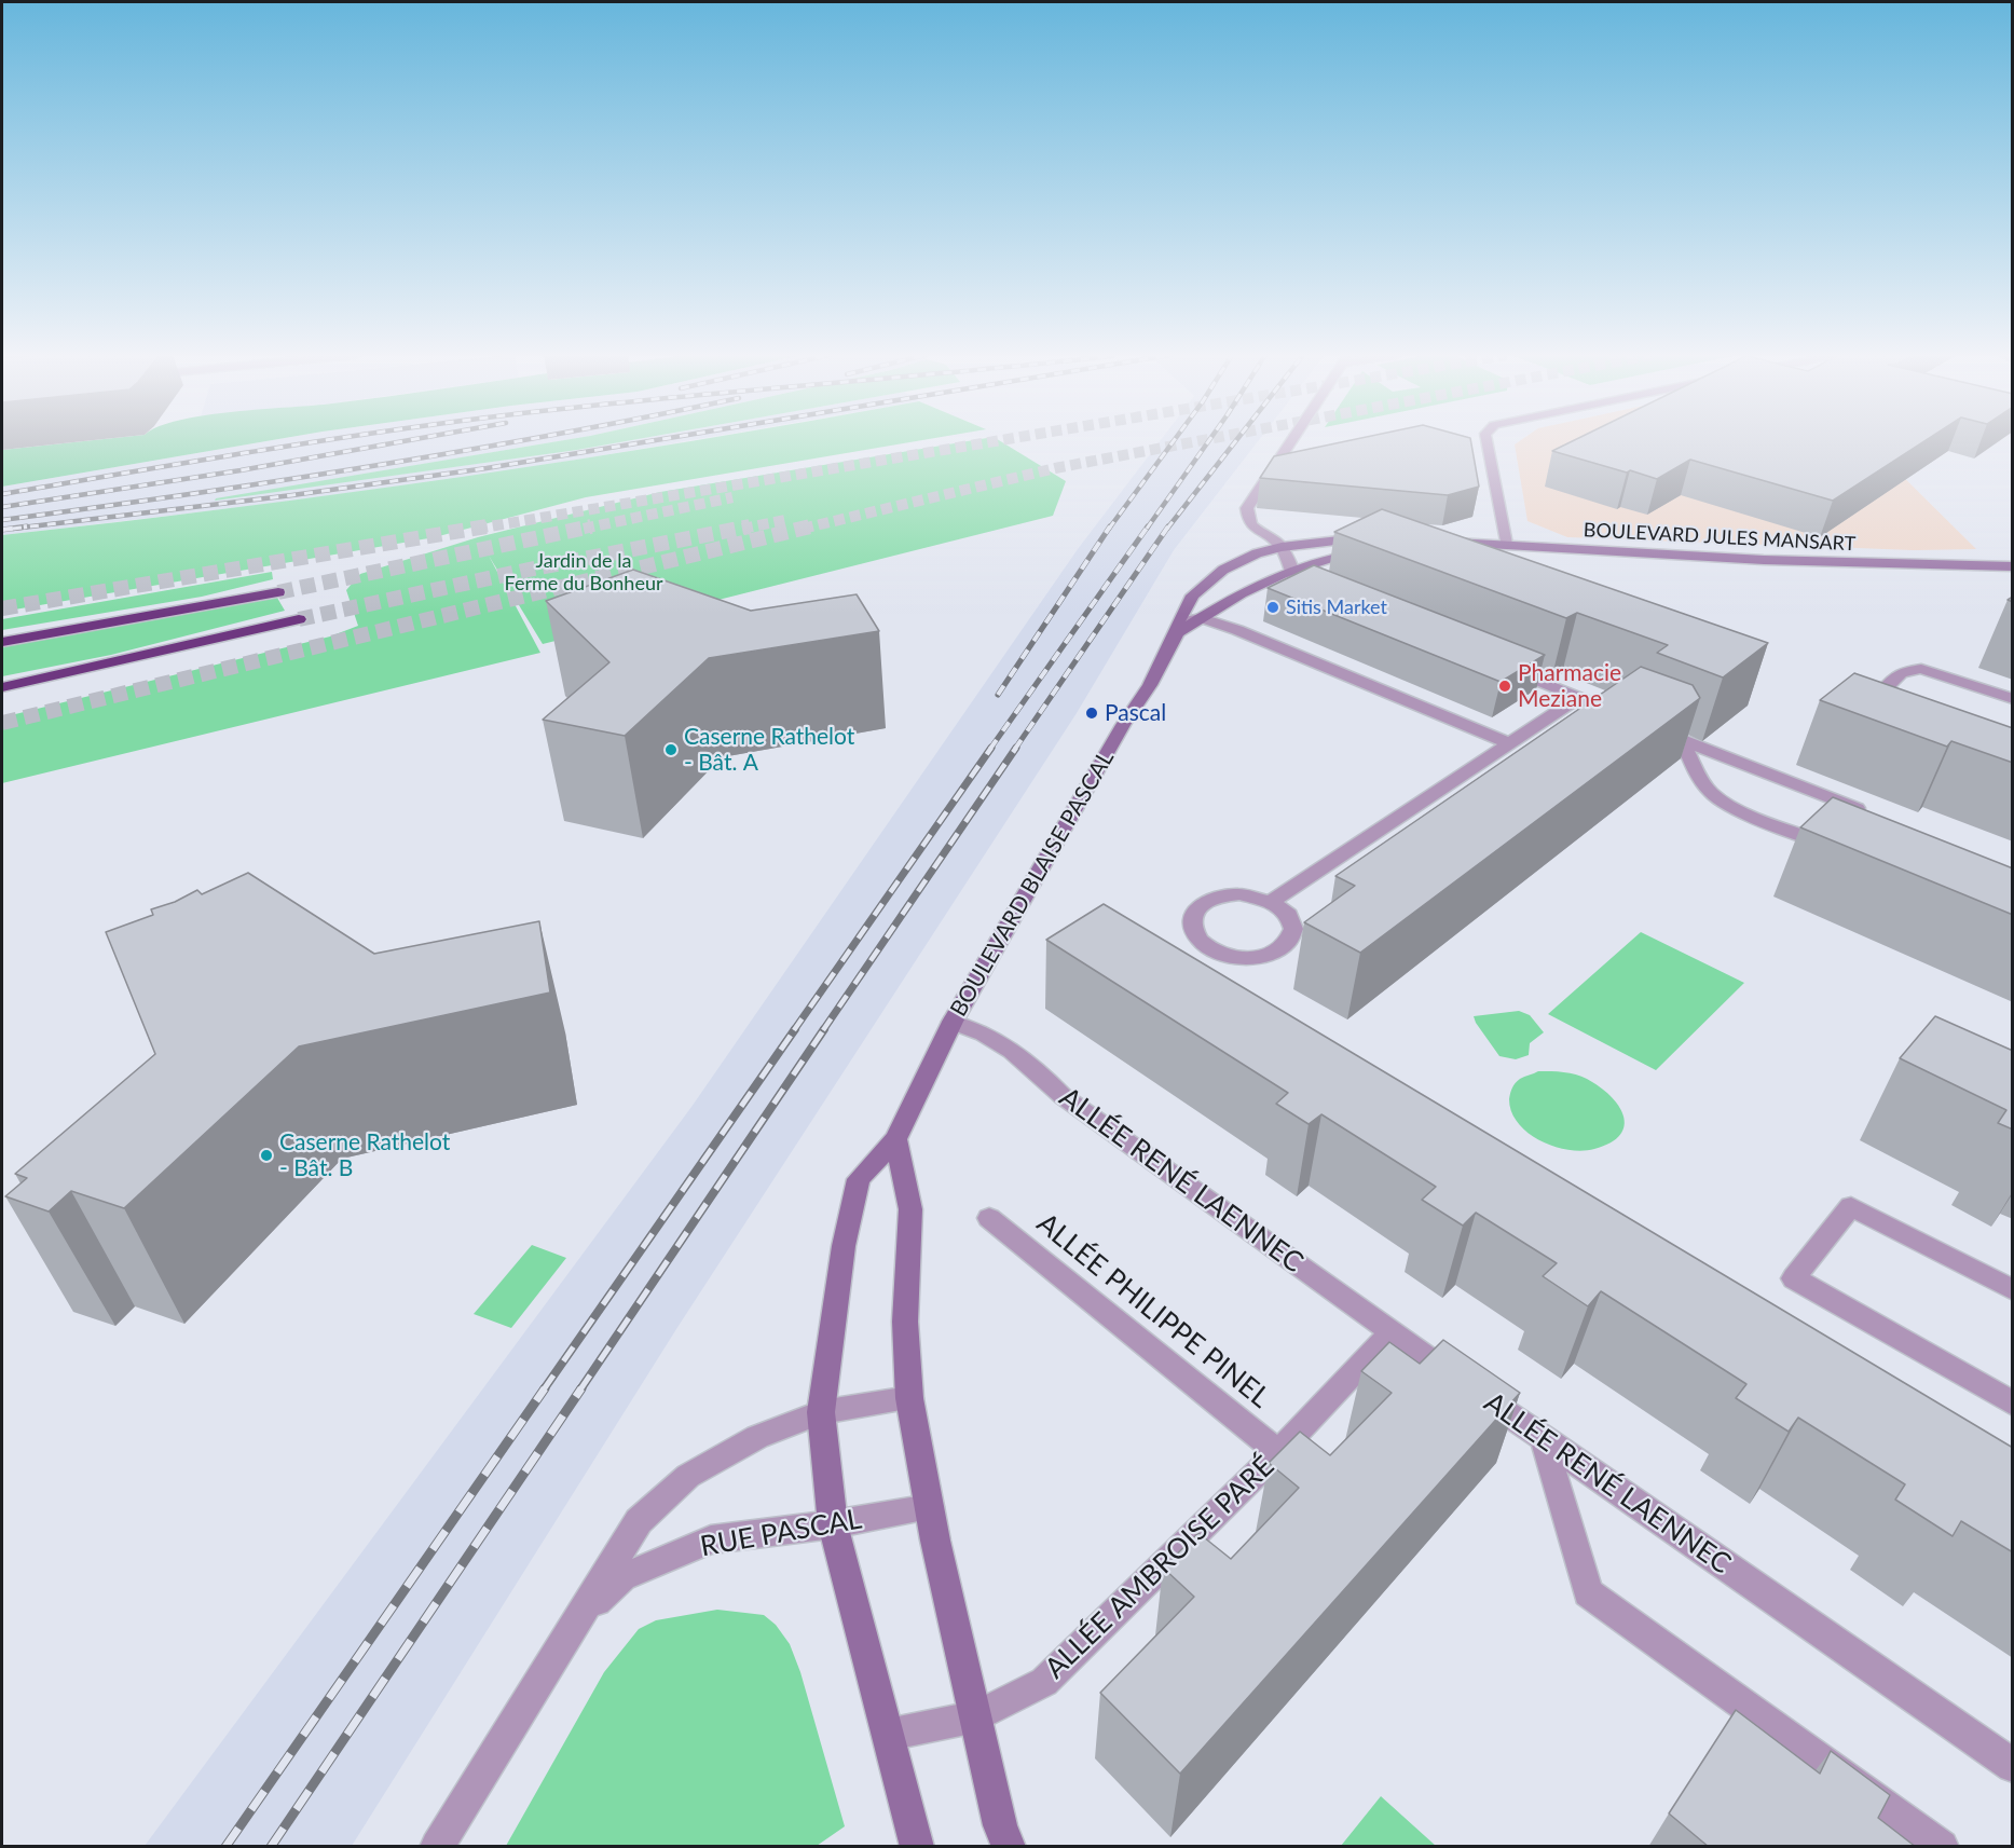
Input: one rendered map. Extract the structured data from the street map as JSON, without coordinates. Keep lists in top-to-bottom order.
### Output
{
  "streets": {
    "street": [
      "BOULEVARD JULES MANSART",
      "BOULEVARD BLAISE PASCAL",
      "ALLÉE RENÉ LAENNEC",
      "ALLÉE PHILIPPE PINEL",
      "RUE PASCAL",
      "ALLÉE AMBROISE PARÉ"
    ]
  },
  "crossings": [
    ["BOULEVARD BLAISE PASCAL", "ALLÉE RENÉ LAENNEC"],
    ["BOULEVARD BLAISE PASCAL", "RUE PASCAL"],
    ["BOULEVARD BLAISE PASCAL", "ALLÉE AMBROISE PARÉ"],
    ["ALLÉE RENÉ LAENNEC", "ALLÉE AMBROISE PARÉ"],
    ["ALLÉE PHILIPPE PINEL", "ALLÉE AMBROISE PARÉ"]
  ],
  "parks": ["Jardin de la Ferme du Bonheur"],
  "places": [
    "Sitis Market",
    "Pharmacie Meziane",
    "Pascal",
    "Caserne Rathelot - Bât. A",
    "Caserne Rathelot - Bât. B"
  ]
}
